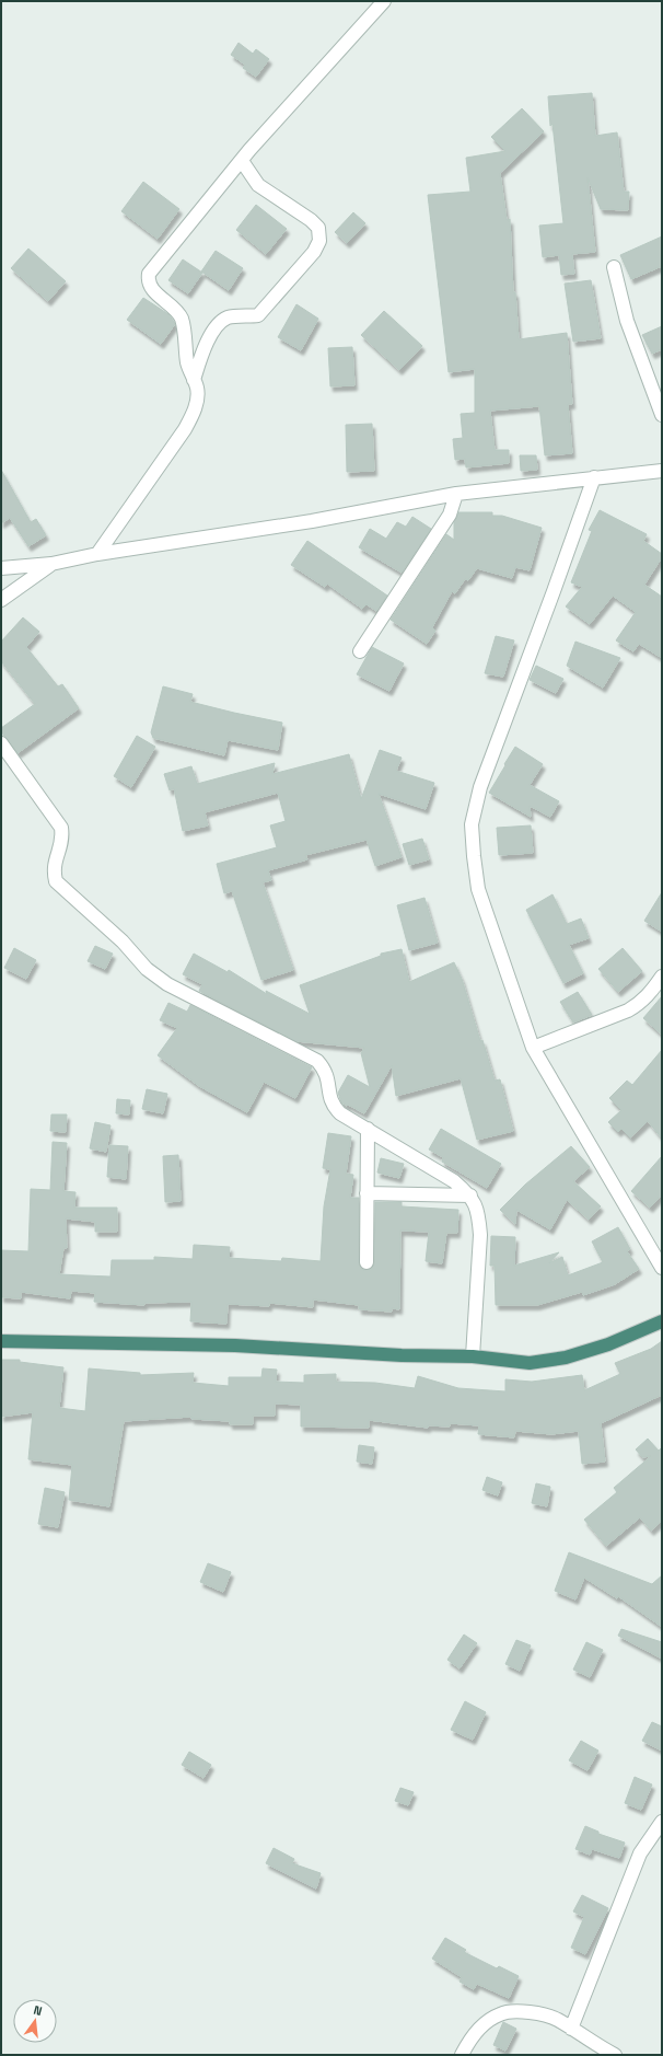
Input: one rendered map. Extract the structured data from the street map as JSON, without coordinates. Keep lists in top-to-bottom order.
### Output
{
  "north": "top"
}
